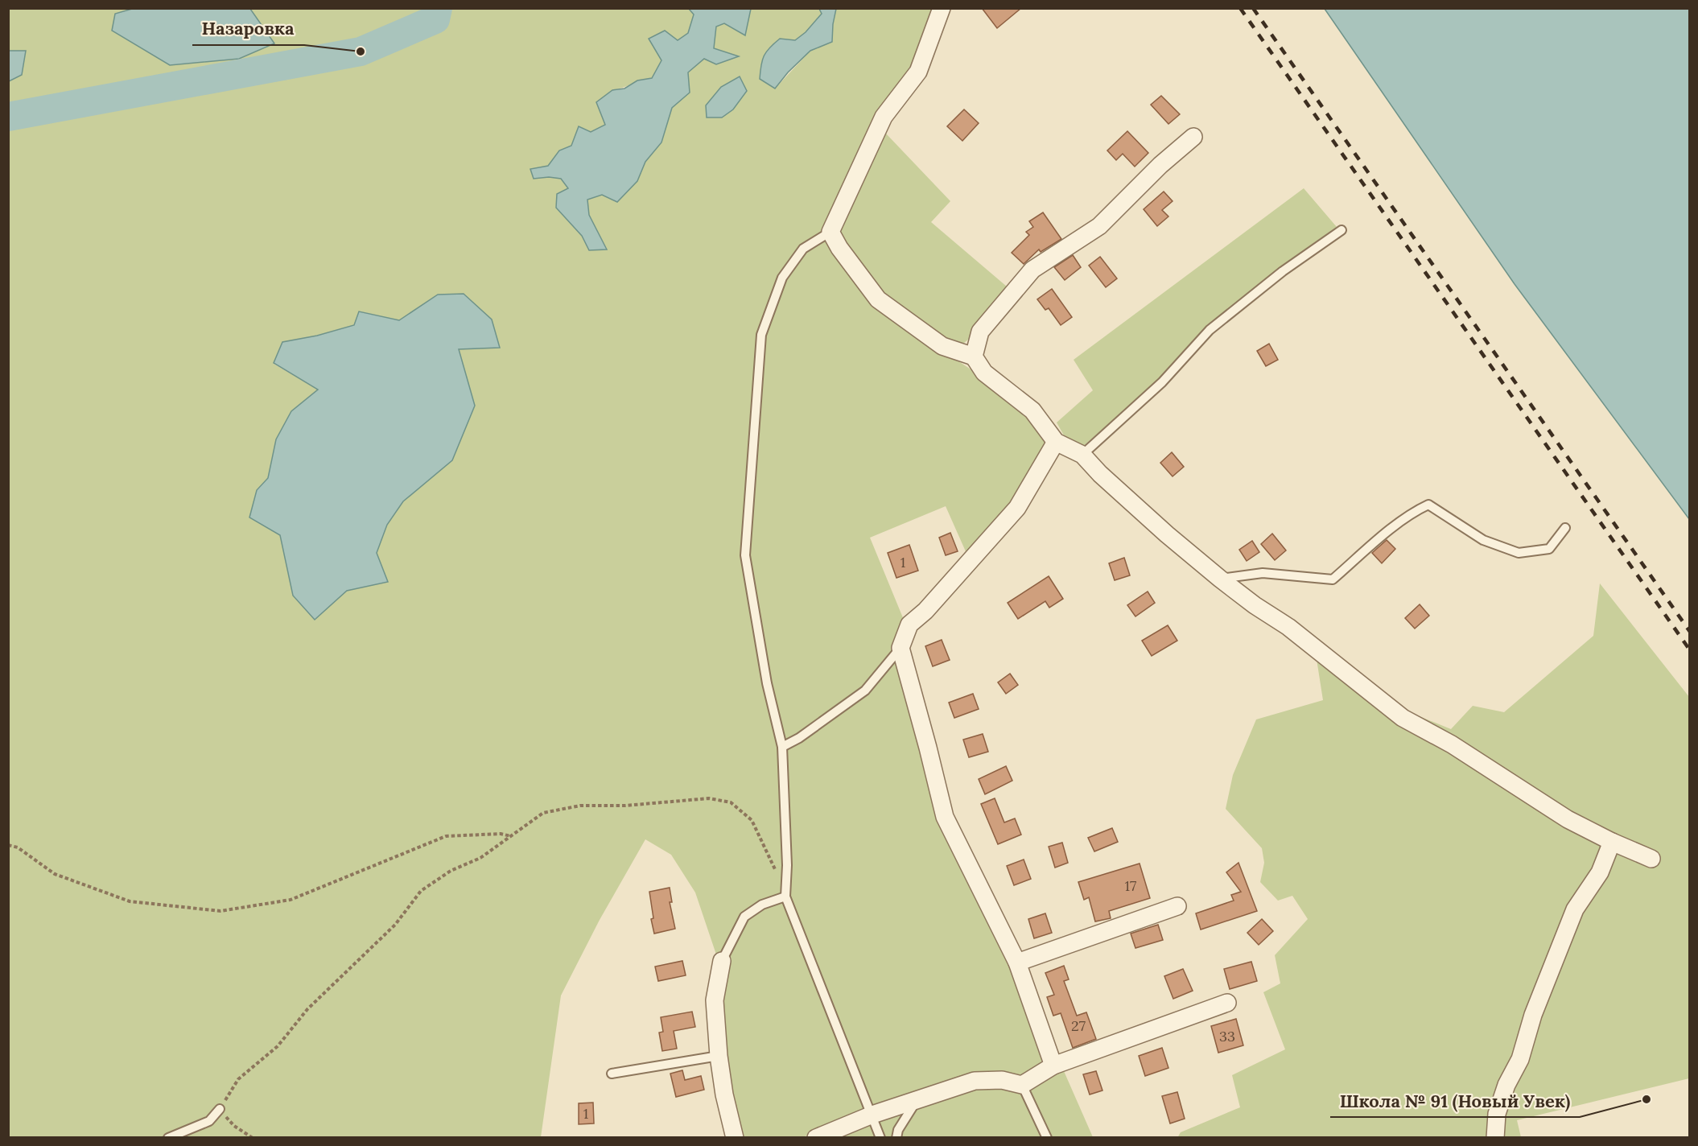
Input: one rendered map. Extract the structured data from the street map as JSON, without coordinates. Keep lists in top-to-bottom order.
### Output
{
  "places": ["Назаровка", "Школа № 91 (Новый Увек)"],
  "house_numbers": [
    "1",
    "17",
    "27",
    "33",
    "1"
  ]
}
